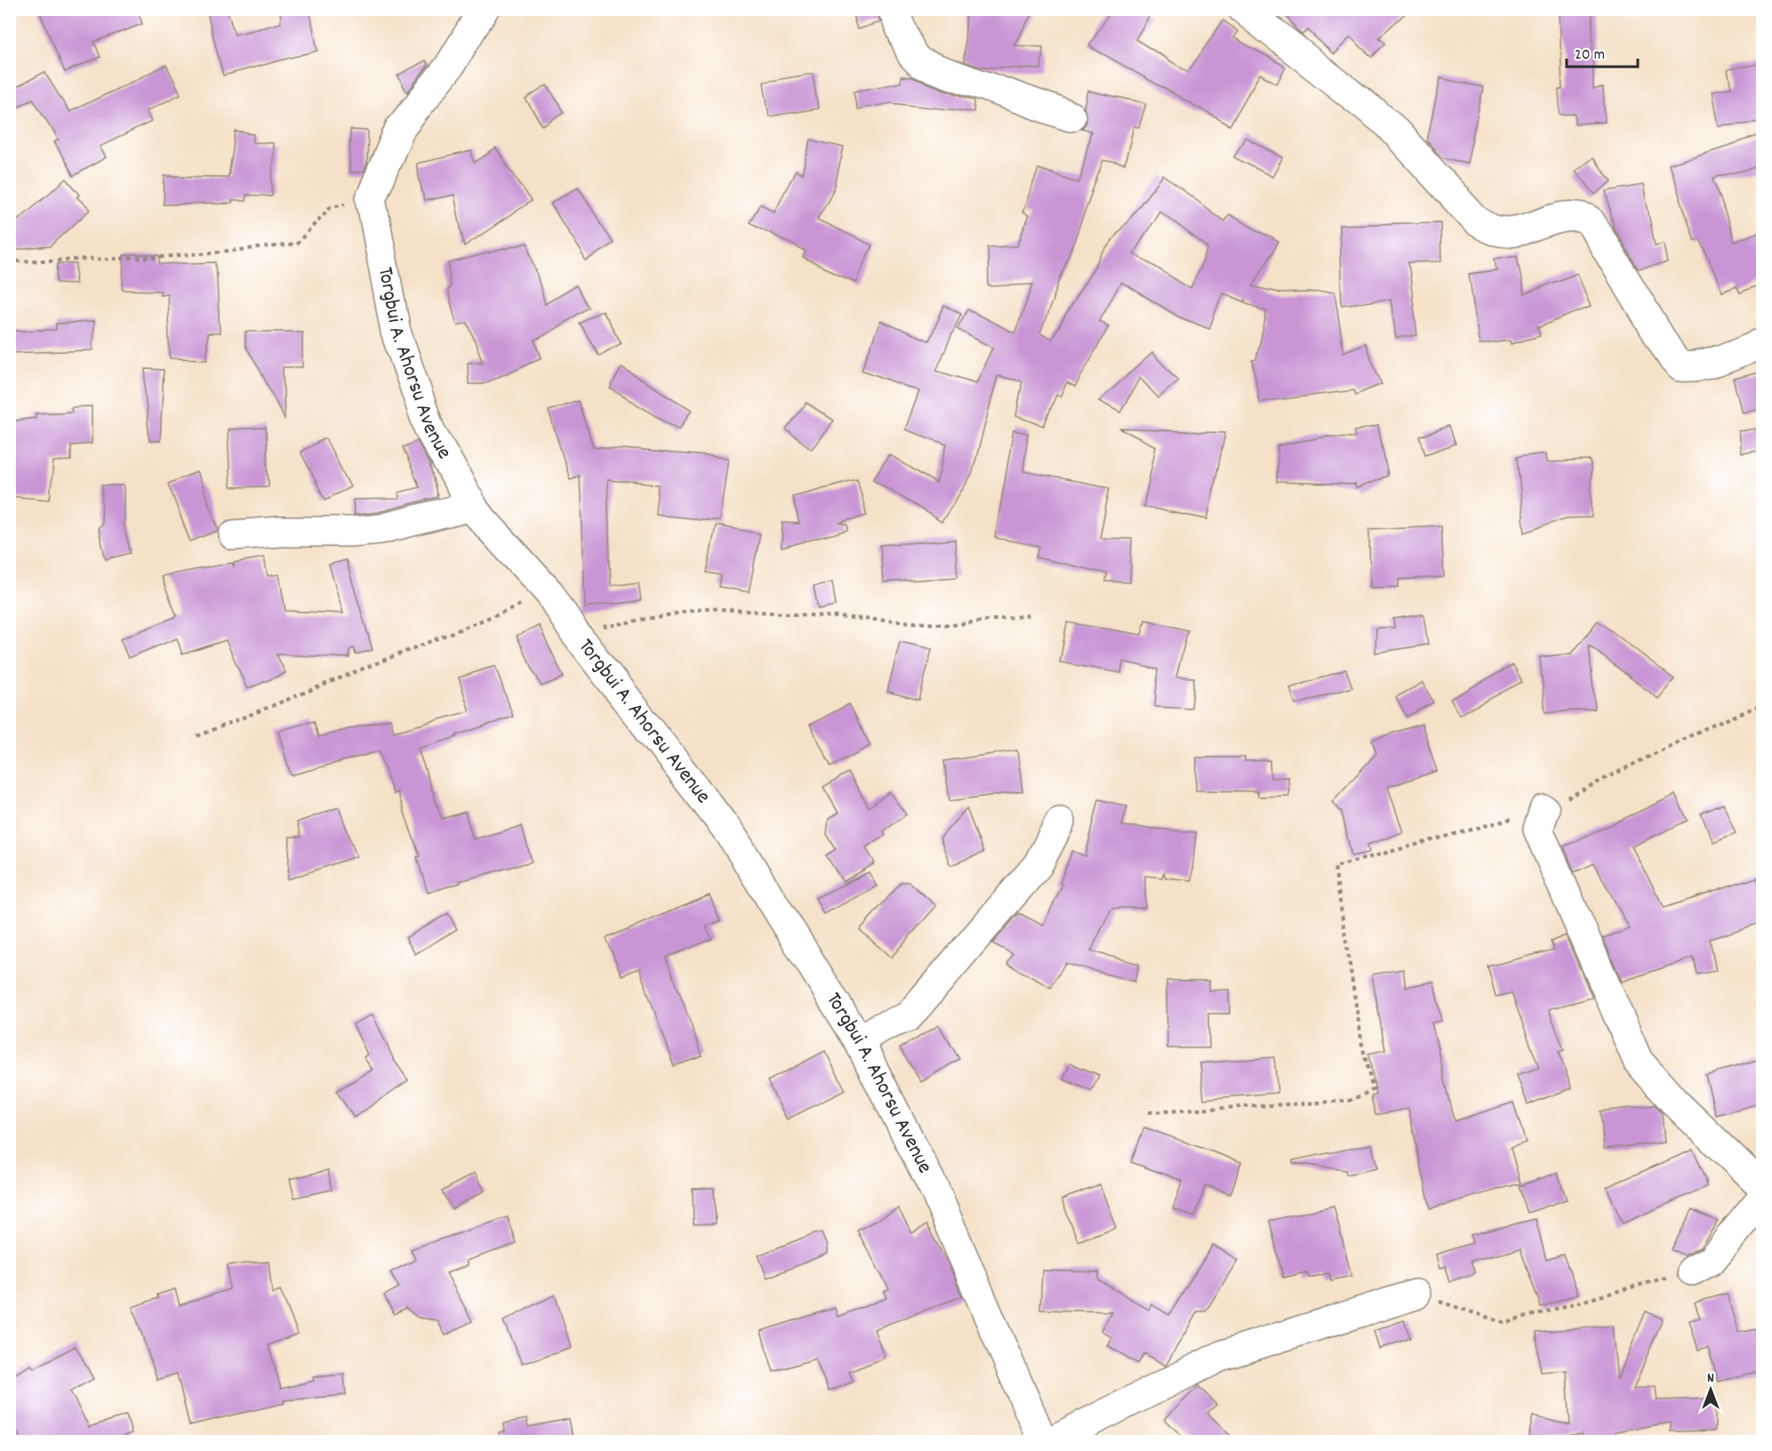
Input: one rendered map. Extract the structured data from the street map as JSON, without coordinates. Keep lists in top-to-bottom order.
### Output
{
  "streets": {
    "street": ["Torgbui A. Ahorsu Avenue"]
  },
  "scale_bar": "20 m",
  "north": "top"
}
